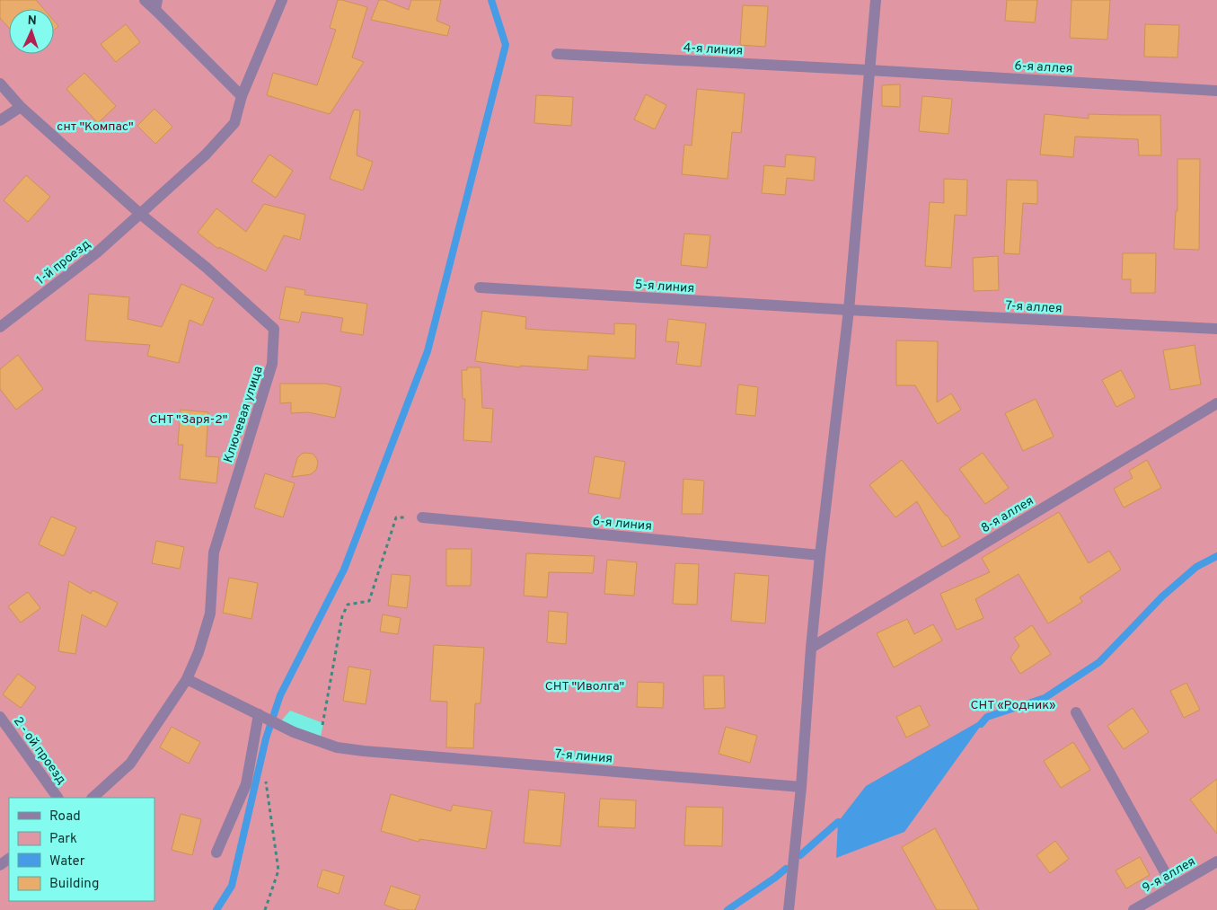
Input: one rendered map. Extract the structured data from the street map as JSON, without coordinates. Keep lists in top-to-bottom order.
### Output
{
  "streets": {
    "street": [
      "4-я линия",
      "6-я аллея",
      "1-й проезд",
      "5-я линия",
      "7-я аллея",
      "Ключевая улица",
      "8-я аллея",
      "6-я линия",
      "2 - ой проезд",
      "7-я линия",
      "9-я аллея"
    ]
  },
  "crossings": [
    ["4-я линия", "6-я аллея"],
    ["1-й проезд", "Ключевая улица"],
    ["5-я линия", "7-я аллея"],
    ["Ключевая улица", "7-я линия"]
  ],
  "parks": [
    "снт \"Компас\"",
    "СНТ \"Заря-2\"",
    "СНТ \"Иволга\"",
    "СНТ «Родник»"
  ],
  "legend": [
    "Road",
    "Park",
    "Water",
    "Building"
  ],
  "north": "top"
}
